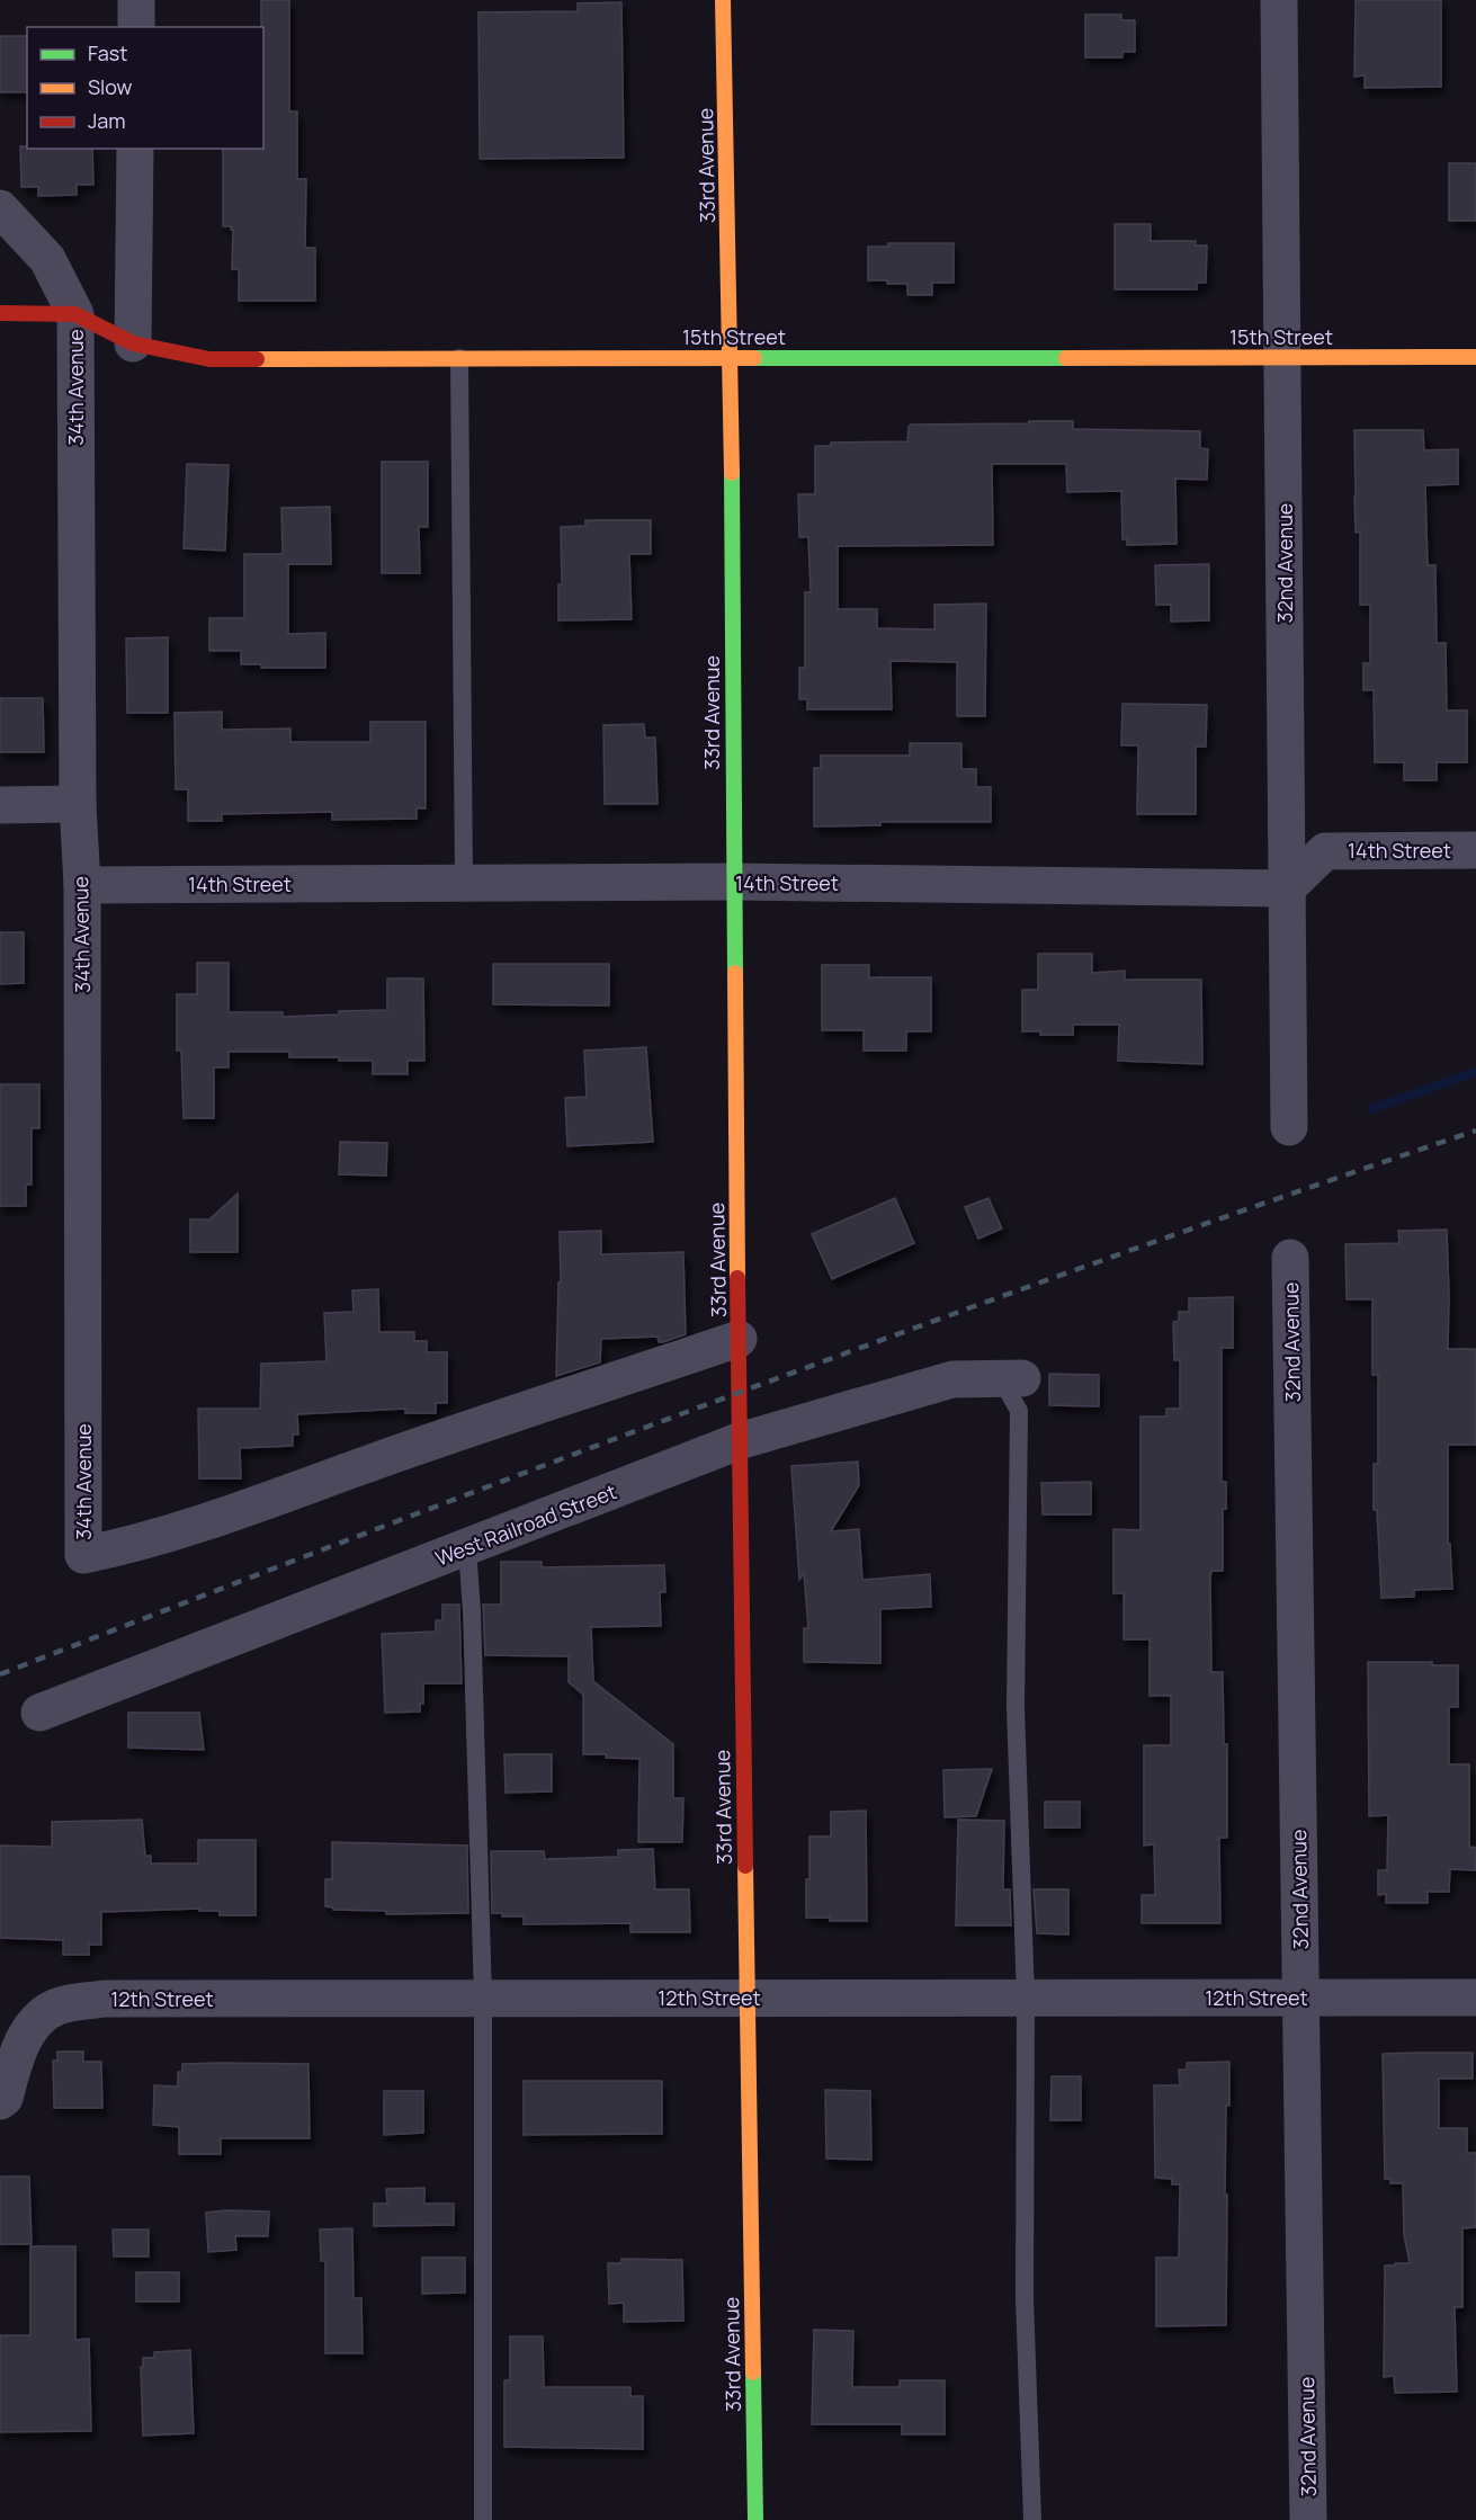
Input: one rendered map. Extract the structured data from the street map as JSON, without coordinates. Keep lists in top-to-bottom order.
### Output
{
  "streets": {
    "street": [
      "33rd Avenue",
      "15th Street",
      "34th Avenue",
      "32nd Avenue",
      "14th Street",
      "West Railroad Street",
      "12th Street"
    ]
  },
  "crossings": [
    ["33rd Avenue", "15th Street"],
    ["33rd Avenue", "34th Avenue"],
    ["33rd Avenue", "14th Street"],
    ["33rd Avenue", "West Railroad Street"],
    ["33rd Avenue", "12th Street"],
    ["15th Street", "34th Avenue"],
    ["15th Street", "32nd Avenue"],
    ["34th Avenue", "14th Street"],
    ["32nd Avenue", "14th Street"],
    ["32nd Avenue", "12th Street"]
  ],
  "legend": ["Fast", "Slow", "Jam"]
}
